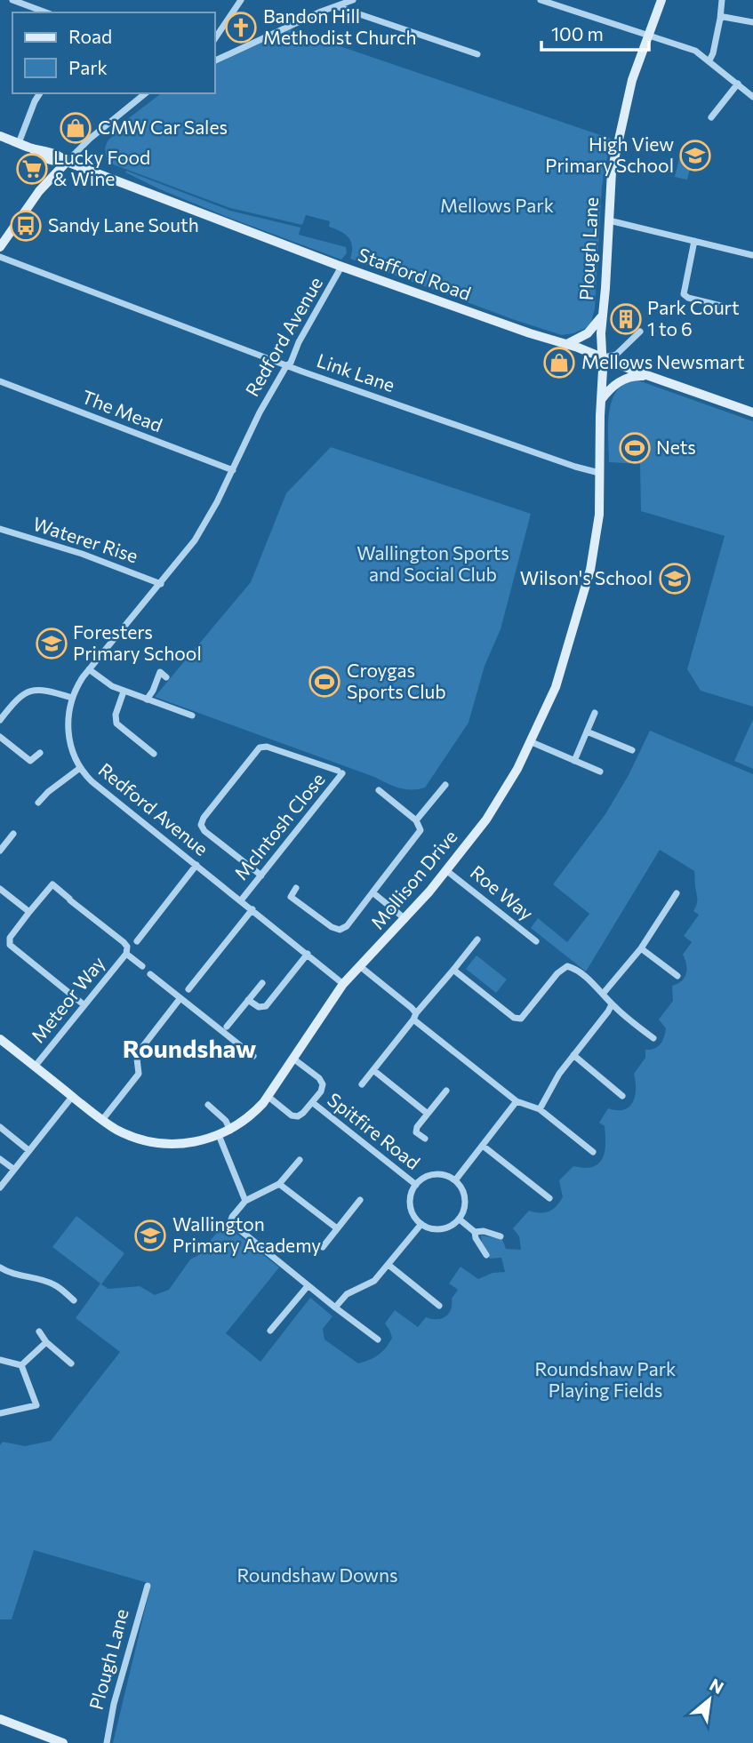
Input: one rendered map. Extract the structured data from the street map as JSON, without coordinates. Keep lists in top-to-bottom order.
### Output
{
  "streets": {
    "main road": ["Plough Lane", "Stafford Road", "Mollison Drive"],
    "street": [
      "Redford Avenue",
      "Link Lane",
      "The Mead",
      "Waterer Rise",
      "McIntosh Close",
      "Roe Way",
      "Meteor Way",
      "Spitfire Road"
    ]
  },
  "crossings": [
    ["Plough Lane", "Stafford Road"],
    ["Plough Lane", "Mollison Drive"],
    ["Stafford Road", "Redford Avenue"],
    ["Stafford Road", "Mollison Drive"],
    ["Redford Avenue", "Link Lane"],
    ["Redford Avenue", "The Mead"],
    ["Redford Avenue", "Waterer Rise"],
    ["Redford Avenue", "McIntosh Close"],
    ["Redford Avenue", "Mollison Drive"],
    ["Link Lane", "Mollison Drive"],
    ["Mollison Drive", "Roe Way"],
    ["Mollison Drive", "Meteor Way"],
    ["Mollison Drive", "Spitfire Road"]
  ],
  "districts": ["Roundshaw"],
  "parks": [
    "Mellows Park",
    "Wallington Sports and Social Club",
    "Roundshaw Park Playing Fields",
    "Roundshaw Downs"
  ],
  "places": {
    "church": ["Bandon Hill Methodist Church"],
    "shop": ["CMW Car Sales", "Mellows Newsmart"],
    "school or university": [
      "High View Primary School",
      "Wilson's School",
      "Foresters Primary School",
      "Wallington Primary Academy"
    ],
    "supermarket": ["Lucky Food & Wine"],
    "bus stop": ["Sandy Lane South"],
    "building": ["Park Court 1 to 6"],
    "sports": ["Nets", "Croygas Sports Club"]
  },
  "legend": ["Road", "Park"],
  "scale_bar": "100 m",
  "north": "top right"
}
